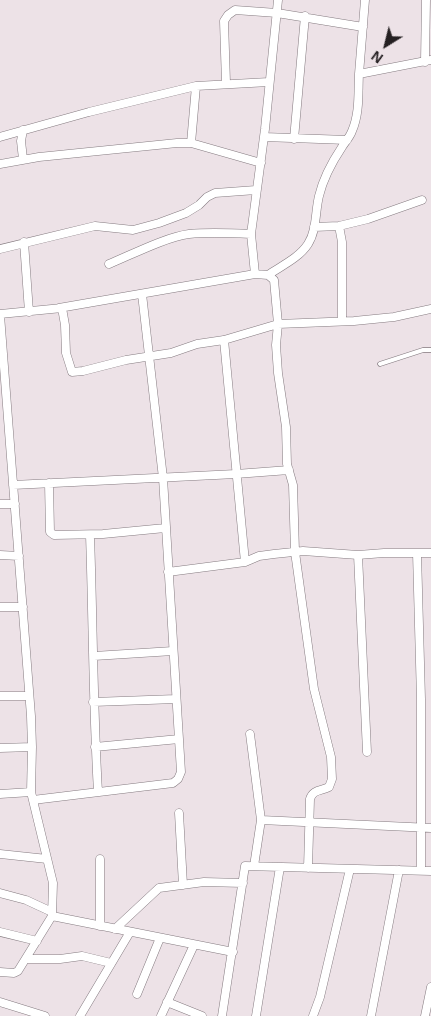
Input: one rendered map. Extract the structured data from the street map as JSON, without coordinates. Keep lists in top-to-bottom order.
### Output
{
  "north": "bottom left"
}
